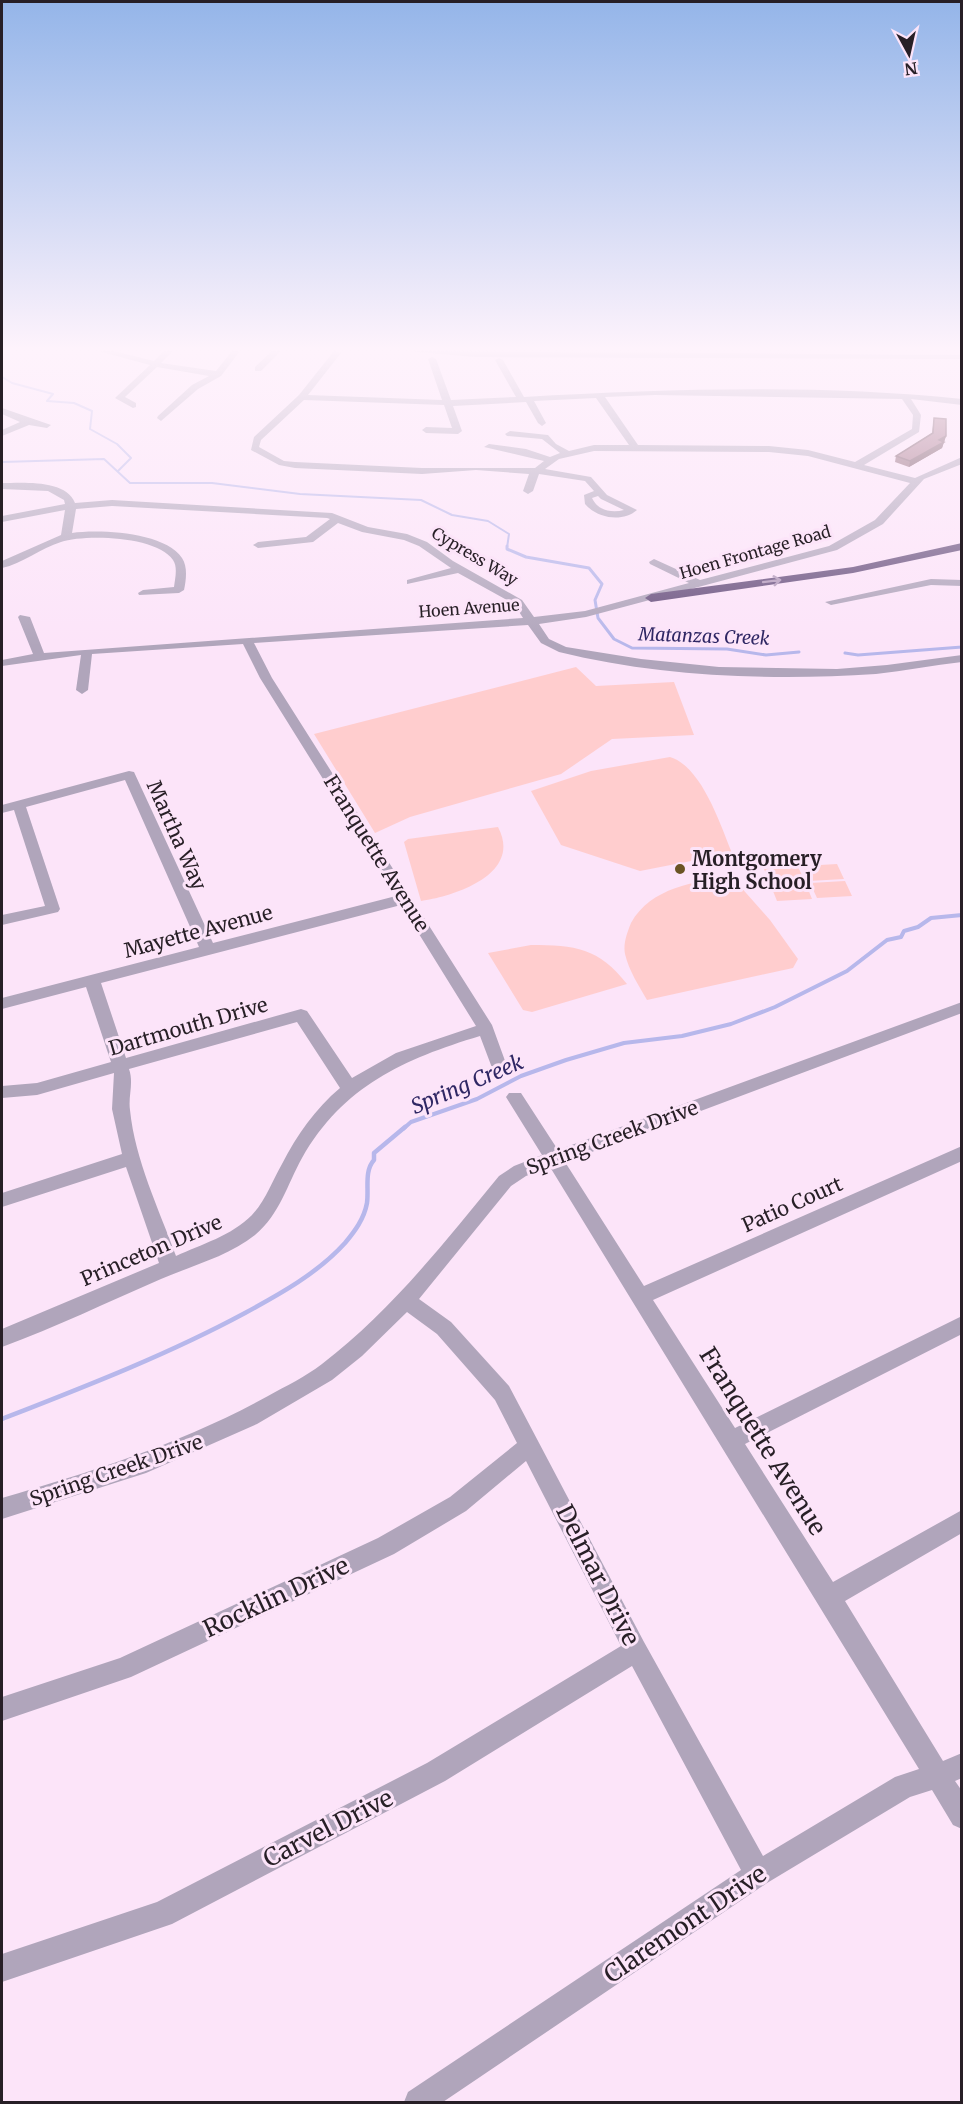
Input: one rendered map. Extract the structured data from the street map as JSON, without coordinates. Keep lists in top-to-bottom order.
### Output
{
  "streets": {
    "street": [
      "Hoen Frontage Road",
      "Cypress Way",
      "Hoen Avenue",
      "Martha Way",
      "Franquette Avenue",
      "Mayette Avenue",
      "Dartmouth Drive",
      "Spring Creek Drive",
      "Patio Court",
      "Princeton Drive",
      "Delmar Drive",
      "Rocklin Drive",
      "Carvel Drive",
      "Claremont Drive"
    ]
  },
  "crossings": [
    ["Hoen Frontage Road", "Cypress Way"],
    ["Hoen Frontage Road", "Hoen Avenue"],
    ["Cypress Way", "Hoen Avenue"],
    ["Hoen Avenue", "Franquette Avenue"],
    ["Martha Way", "Mayette Avenue"],
    ["Franquette Avenue", "Mayette Avenue"],
    ["Franquette Avenue", "Spring Creek Drive"],
    ["Franquette Avenue", "Patio Court"],
    ["Franquette Avenue", "Princeton Drive"],
    ["Franquette Avenue", "Claremont Drive"],
    ["Dartmouth Drive", "Princeton Drive"],
    ["Spring Creek Drive", "Delmar Drive"],
    ["Delmar Drive", "Rocklin Drive"],
    ["Delmar Drive", "Carvel Drive"],
    ["Delmar Drive", "Claremont Drive"]
  ],
  "water": ["Matanzas Creek", "Spring Creek"],
  "places": ["Montgomery High School"],
  "north": "bottom"
}
